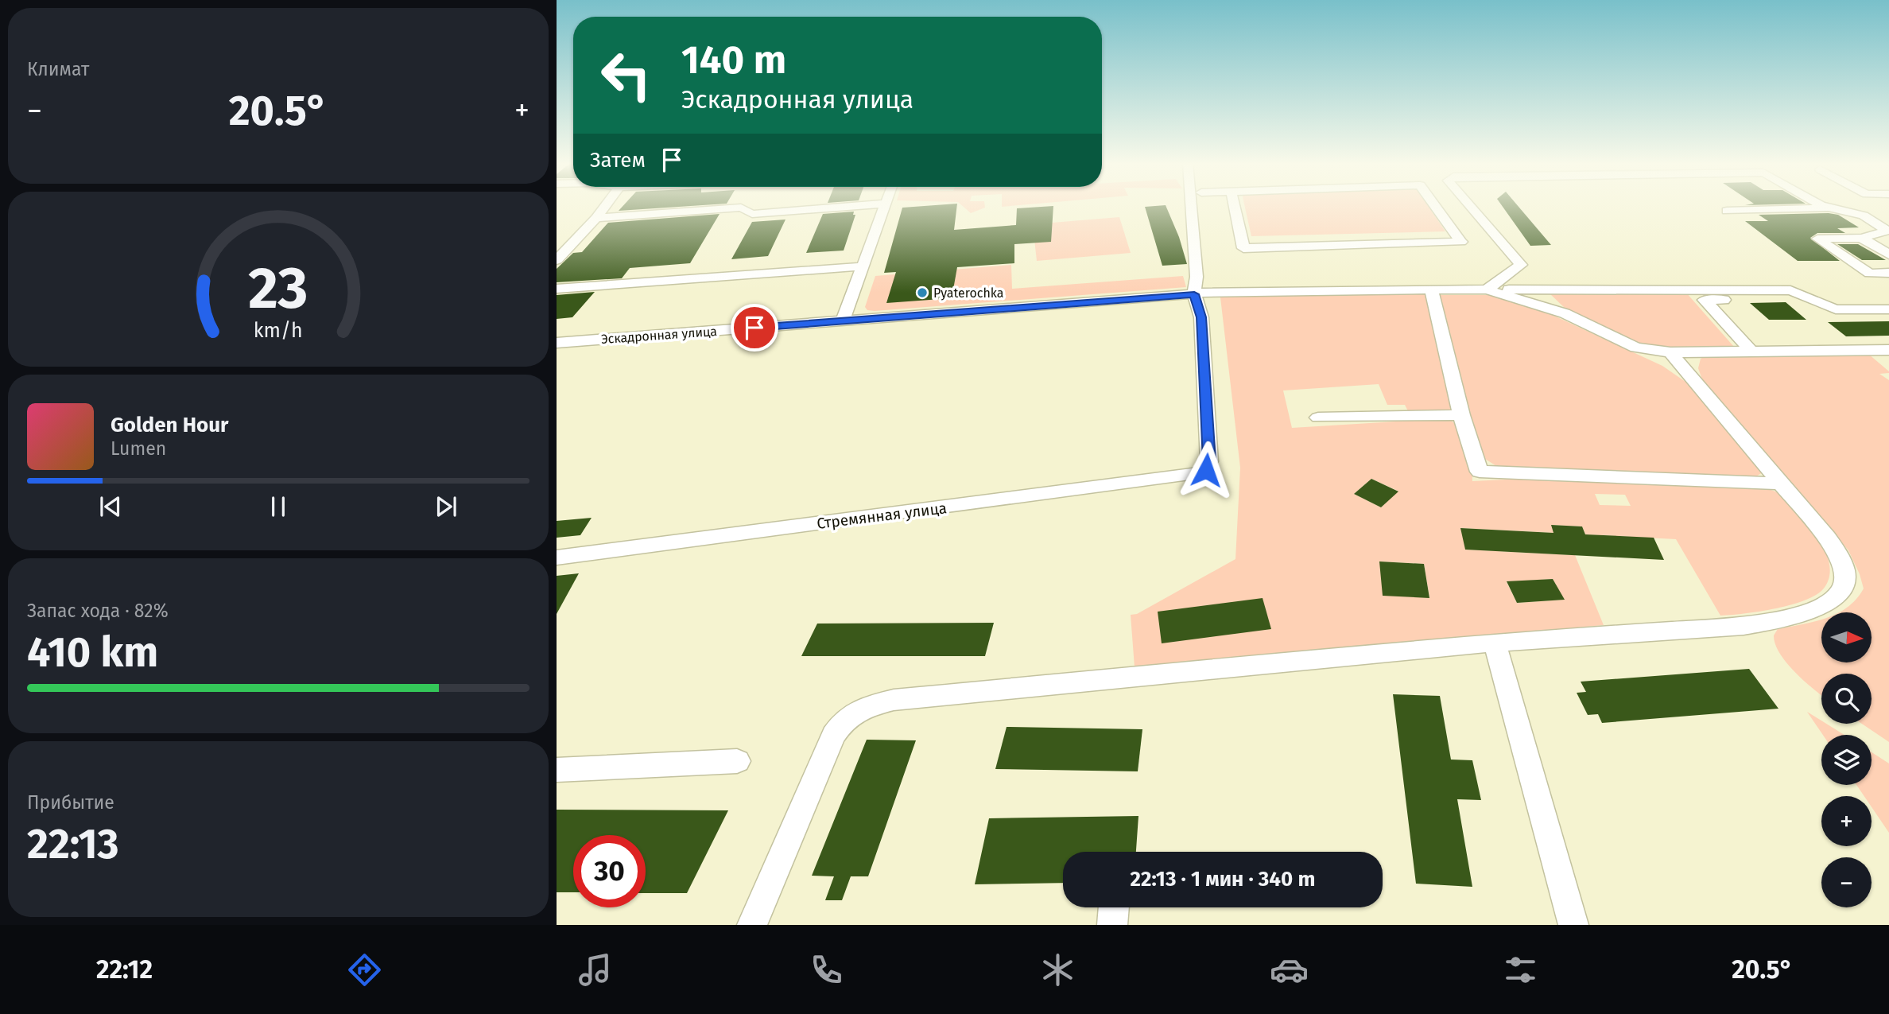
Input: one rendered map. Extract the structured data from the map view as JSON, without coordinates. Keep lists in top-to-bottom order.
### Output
{
  "streets": {
    "street": ["Эскадронная улица", "Стремянная улица"]
  },
  "crossings": [
    ["Эскадронная улица", "Стремянная улица"]
  ],
  "places": ["Pyaterochka"],
  "north": "right",
  "page": {
    "tile": [
      "Климат",
      ["Запас хода · 82%", "410 km"],
      ["Прибытие", "22:13"]
    ],
    "turn": ["140 m", "Эскадронная улица"],
    "heat": ["−", "20.5°", "+"],
    "then": "Затем",
    "song": ["Golden Hour", "Lumen"],
    "map_buttons": ["+", "−"],
    "limit": "30",
    "trip": "22:13 · 1 мин · 340 m",
    "tabs": ["22:12", "20.5°"],
    "gauge": ["23", "km/h"]
  }
}
